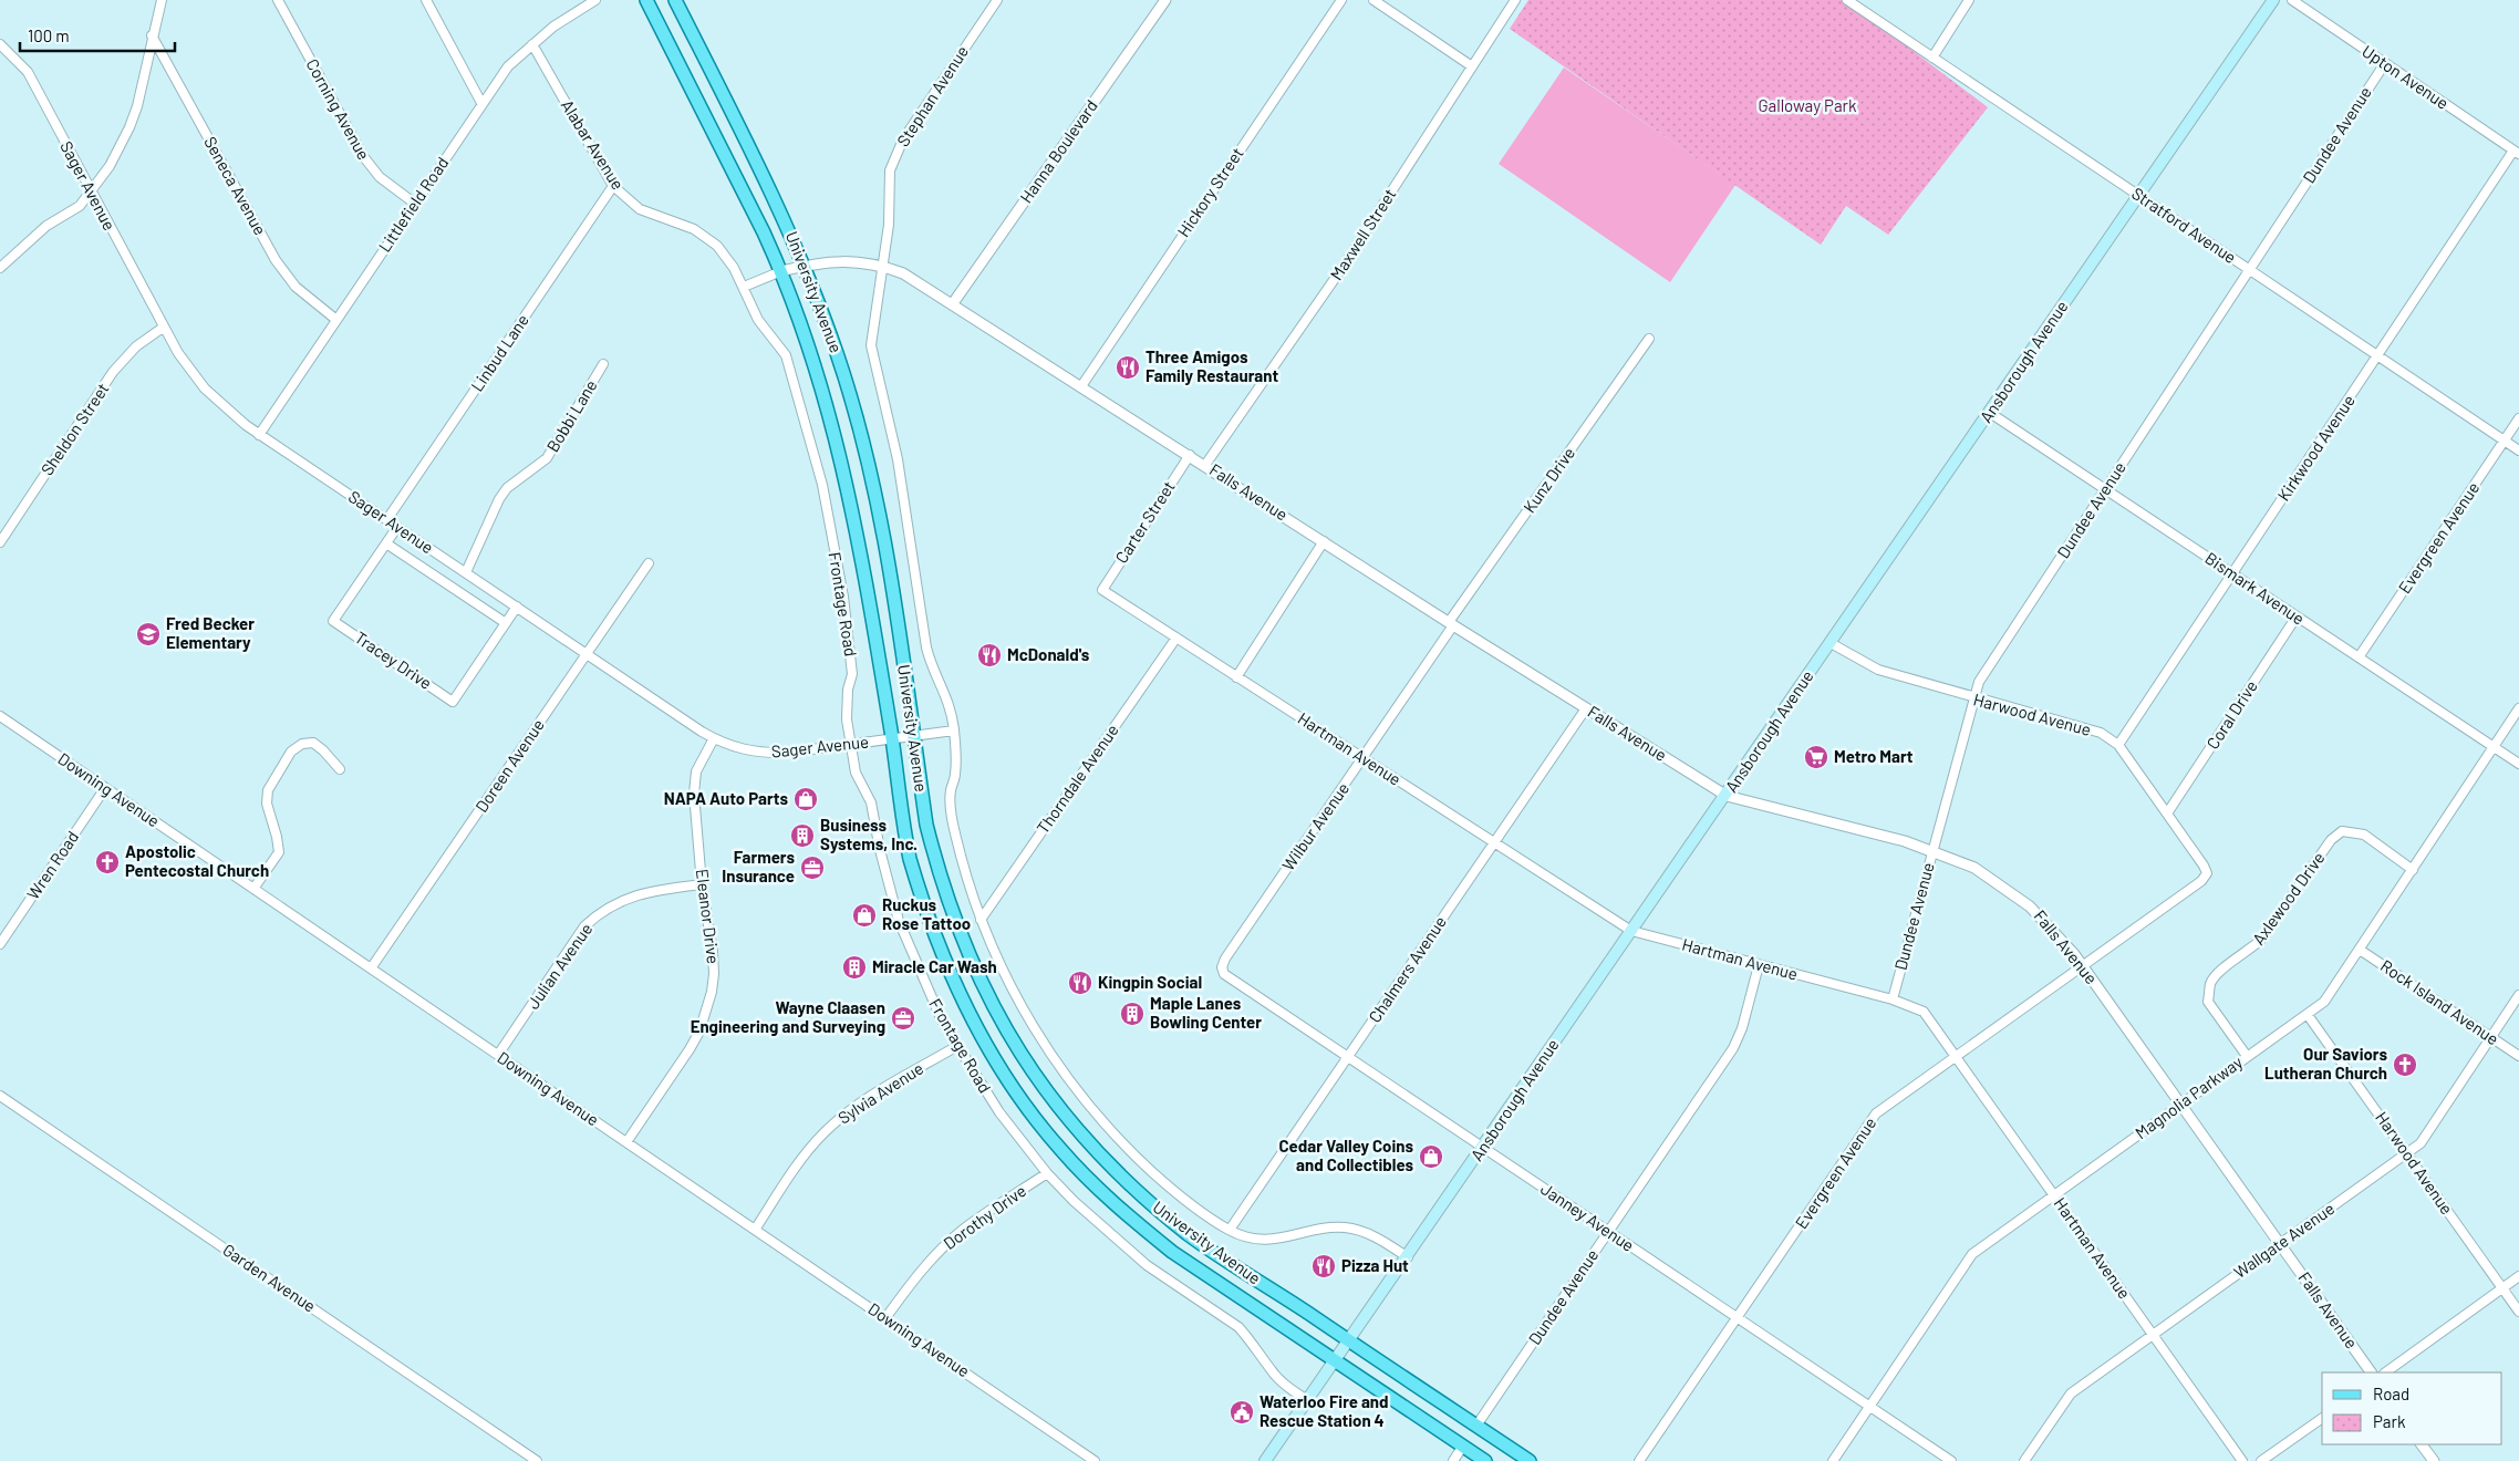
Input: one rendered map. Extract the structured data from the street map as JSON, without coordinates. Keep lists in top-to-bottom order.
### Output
{
  "streets": {
    "main road": ["University Avenue", "Ansborough Avenue"],
    "street": [
      "Upton Avenue",
      "Stephan Avenue",
      "Corning Avenue",
      "Dundee Avenue",
      "Alabar Avenue",
      "Hanna Boulevard",
      "Sager Avenue",
      "Seneca Avenue",
      "Hickory Street",
      "Littlefield Road",
      "Stratford Avenue",
      "Maxwell Street",
      "Linbud Lane",
      "Bobbi Lane",
      "Sheldon Street",
      "Kirkwood Avenue",
      "Kunz Drive",
      "Falls Avenue",
      "Carter Street",
      "Evergreen Avenue",
      "Bismark Avenue",
      "Frontage Road",
      "Tracey Drive",
      "Harwood Avenue",
      "Coral Drive",
      "Hartman Avenue",
      "Doreen Avenue",
      "Thorndale Avenue",
      "Downing Avenue",
      "Wilbur Avenue",
      "Wren Road",
      "Axlewood Drive",
      "Eleanor Drive",
      "Julian Avenue",
      "Chalmers Avenue",
      "Rock Island Avenue",
      "Sylvia Avenue",
      "Magnolia Parkway",
      "Dorothy Drive",
      "Janney Avenue",
      "Wallgate Avenue",
      "Garden Avenue"
    ]
  },
  "crossings": [
    ["Upton Avenue", "Dundee Avenue"],
    ["Upton Avenue", "Kirkwood Avenue"],
    ["Stephan Avenue", "Falls Avenue"],
    ["Corning Avenue", "Littlefield Road"],
    ["Dundee Avenue", "Stratford Avenue"],
    ["Dundee Avenue", "University Avenue"],
    ["Dundee Avenue", "Falls Avenue"],
    ["Dundee Avenue", "Bismark Avenue"],
    ["Dundee Avenue", "Harwood Avenue"],
    ["Dundee Avenue", "Hartman Avenue"],
    ["Dundee Avenue", "Janney Avenue"],
    ["Alabar Avenue", "Littlefield Road"],
    ["Alabar Avenue", "Linbud Lane"],
    ["Alabar Avenue", "Falls Avenue"],
    ["Alabar Avenue", "Frontage Road"],
    ["Hanna Boulevard", "Falls Avenue"],
    ["Sager Avenue", "Littlefield Road"],
    ["Sager Avenue", "University Avenue"],
    ["Sager Avenue", "Linbud Lane"],
    ["Sager Avenue", "Bobbi Lane"],
    ["Sager Avenue", "Sheldon Street"],
    ["Sager Avenue", "Frontage Road"],
    ["Sager Avenue", "Doreen Avenue"],
    ["Sager Avenue", "Eleanor Drive"],
    ["Seneca Avenue", "Littlefield Road"],
    ["Hickory Street", "Falls Avenue"],
    ["Stratford Avenue", "Ansborough Avenue"],
    ["Stratford Avenue", "Kirkwood Avenue"],
    ["Stratford Avenue", "Evergreen Avenue"],
    ["Maxwell Street", "Falls Avenue"],
    ["University Avenue", "Ansborough Avenue"],
    ["University Avenue", "Falls Avenue"],
    ["Ansborough Avenue", "Falls Avenue"],
    ["Ansborough Avenue", "Bismark Avenue"],
    ["Ansborough Avenue", "Frontage Road"],
    ["Ansborough Avenue", "Harwood Avenue"],
    ["Ansborough Avenue", "Hartman Avenue"],
    ["Ansborough Avenue", "Janney Avenue"],
    ["Kirkwood Avenue", "Bismark Avenue"],
    ["Kirkwood Avenue", "Harwood Avenue"],
    ["Kunz Drive", "Falls Avenue"],
    ["Kunz Drive", "Wilbur Avenue"],
    ["Falls Avenue", "Carter Street"],
    ["Falls Avenue", "Evergreen Avenue"],
    ["Falls Avenue", "Frontage Road"],
    ["Falls Avenue", "Wilbur Avenue"],
    ["Falls Avenue", "Chalmers Avenue"],
    ["Falls Avenue", "Magnolia Parkway"],
    ["Falls Avenue", "Wallgate Avenue"],
    ["Carter Street", "Hartman Avenue"],
    ["Evergreen Avenue", "Bismark Avenue"],
    ["Evergreen Avenue", "Harwood Avenue"],
    ["Evergreen Avenue", "Hartman Avenue"],
    ["Evergreen Avenue", "Janney Avenue"],
    ["Bismark Avenue", "Coral Drive"],
    ["Bismark Avenue", "Magnolia Parkway"],
    ["Frontage Road", "Sylvia Avenue"],
    ["Frontage Road", "Dorothy Drive"],
    ["Harwood Avenue", "Coral Drive"],
    ["Harwood Avenue", "Magnolia Parkway"],
    ["Harwood Avenue", "Wallgate Avenue"],
    ["Hartman Avenue", "Thorndale Avenue"],
    ["Hartman Avenue", "Wilbur Avenue"],
    ["Hartman Avenue", "Chalmers Avenue"],
    ["Hartman Avenue", "Magnolia Parkway"],
    ["Hartman Avenue", "Wallgate Avenue"],
    ["Doreen Avenue", "Downing Avenue"],
    ["Downing Avenue", "Wren Road"],
    ["Downing Avenue", "Eleanor Drive"],
    ["Downing Avenue", "Julian Avenue"],
    ["Downing Avenue", "Sylvia Avenue"],
    ["Downing Avenue", "Dorothy Drive"],
    ["Wilbur Avenue", "Janney Avenue"],
    ["Axlewood Drive", "Magnolia Parkway"],
    ["Eleanor Drive", "Julian Avenue"],
    ["Chalmers Avenue", "Janney Avenue"],
    ["Rock Island Avenue", "Magnolia Parkway"],
    ["Rock Island Avenue", "Wallgate Avenue"],
    ["Magnolia Parkway", "Janney Avenue"]
  ],
  "parks": ["Galloway Park"],
  "places": {
    "restaurant": [
      "Three Amigos Family Restaurant",
      "McDonald's",
      "Kingpin Social",
      "Pizza Hut"
    ],
    "school or university": ["Fred Becker Elementary"],
    "supermarket": ["Metro Mart"],
    "shop": ["NAPA Auto Parts", "Ruckus Rose Tattoo", "Cedar Valley Coins and Collectibles"],
    "building": ["Business Systems, Inc.", "Miracle Car Wash", "Maple Lanes Bowling Center"],
    "church": ["Apostolic Pentecostal Church", "Our Saviors Lutheran Church"],
    "office": ["Farmers Insurance", "Wayne Claasen Engineering and Surveying"],
    "public building": ["Waterloo Fire and Rescue Station 4"]
  },
  "legend": ["Road", "Park"],
  "scale_bar": "100 m"
}
